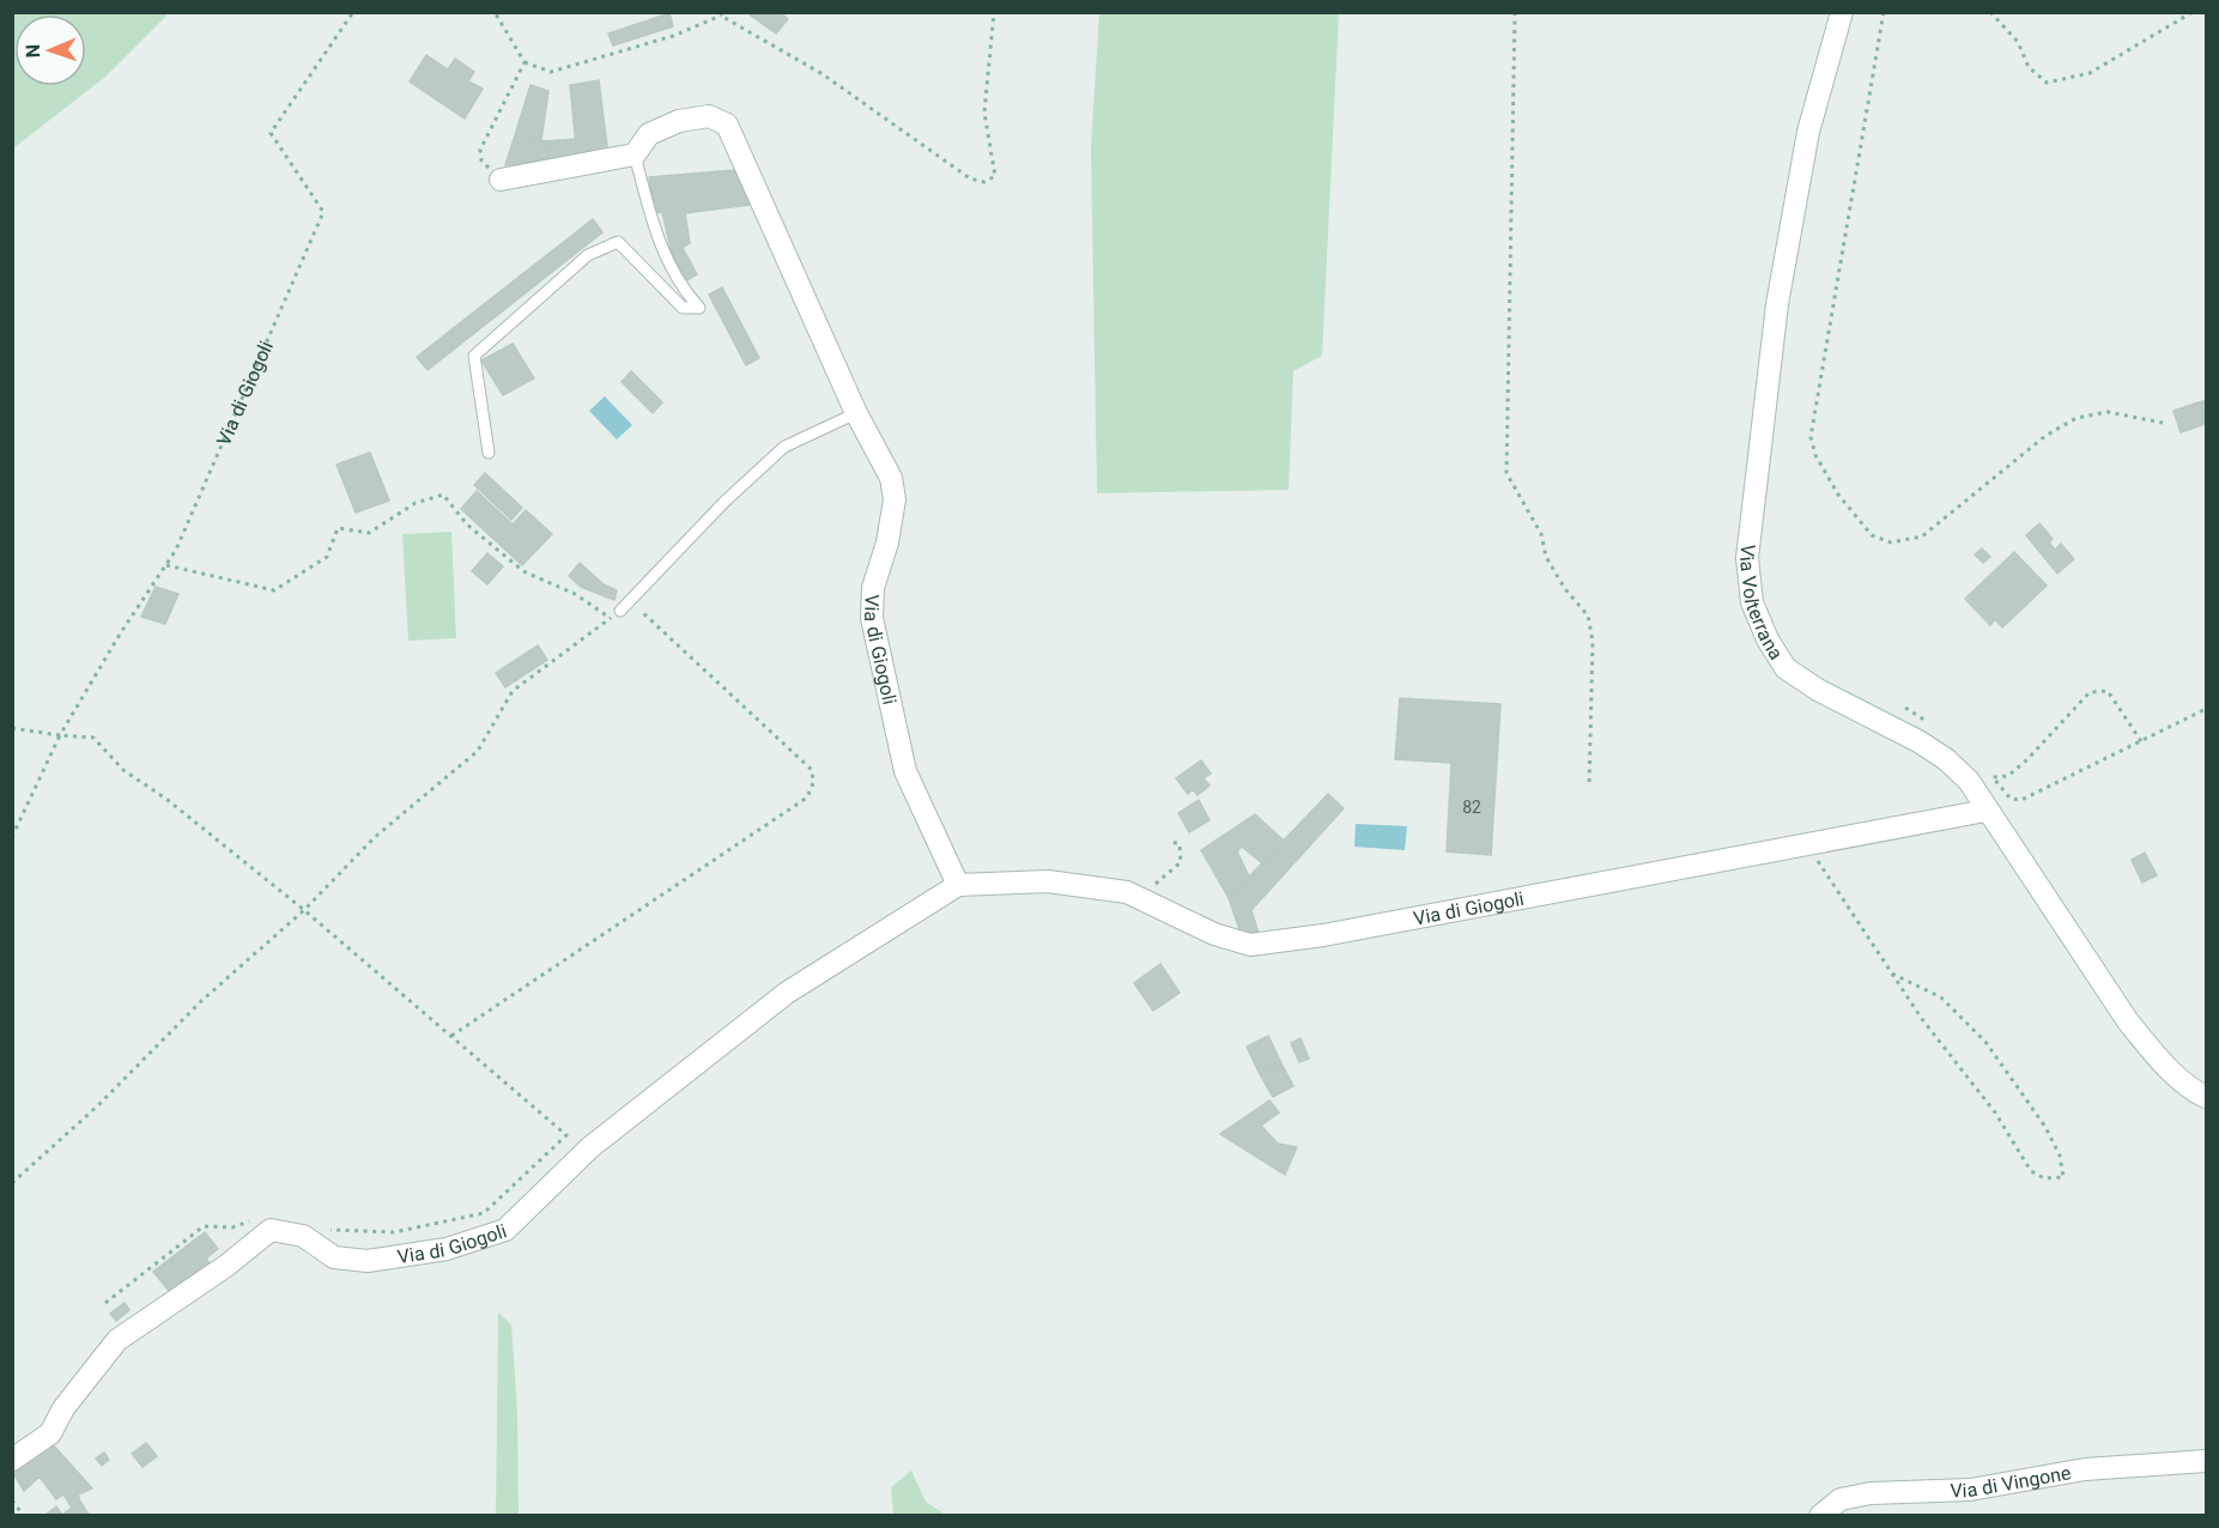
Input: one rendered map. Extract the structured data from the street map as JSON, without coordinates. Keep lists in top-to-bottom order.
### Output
{
  "streets": {
    "street": ["Via di Giogoli", "Via Volterrana", "Via di Vingone"]
  },
  "crossings": [
    ["Via di Giogoli", "Via Volterrana"]
  ],
  "house_numbers": ["82"],
  "north": "left"
}
